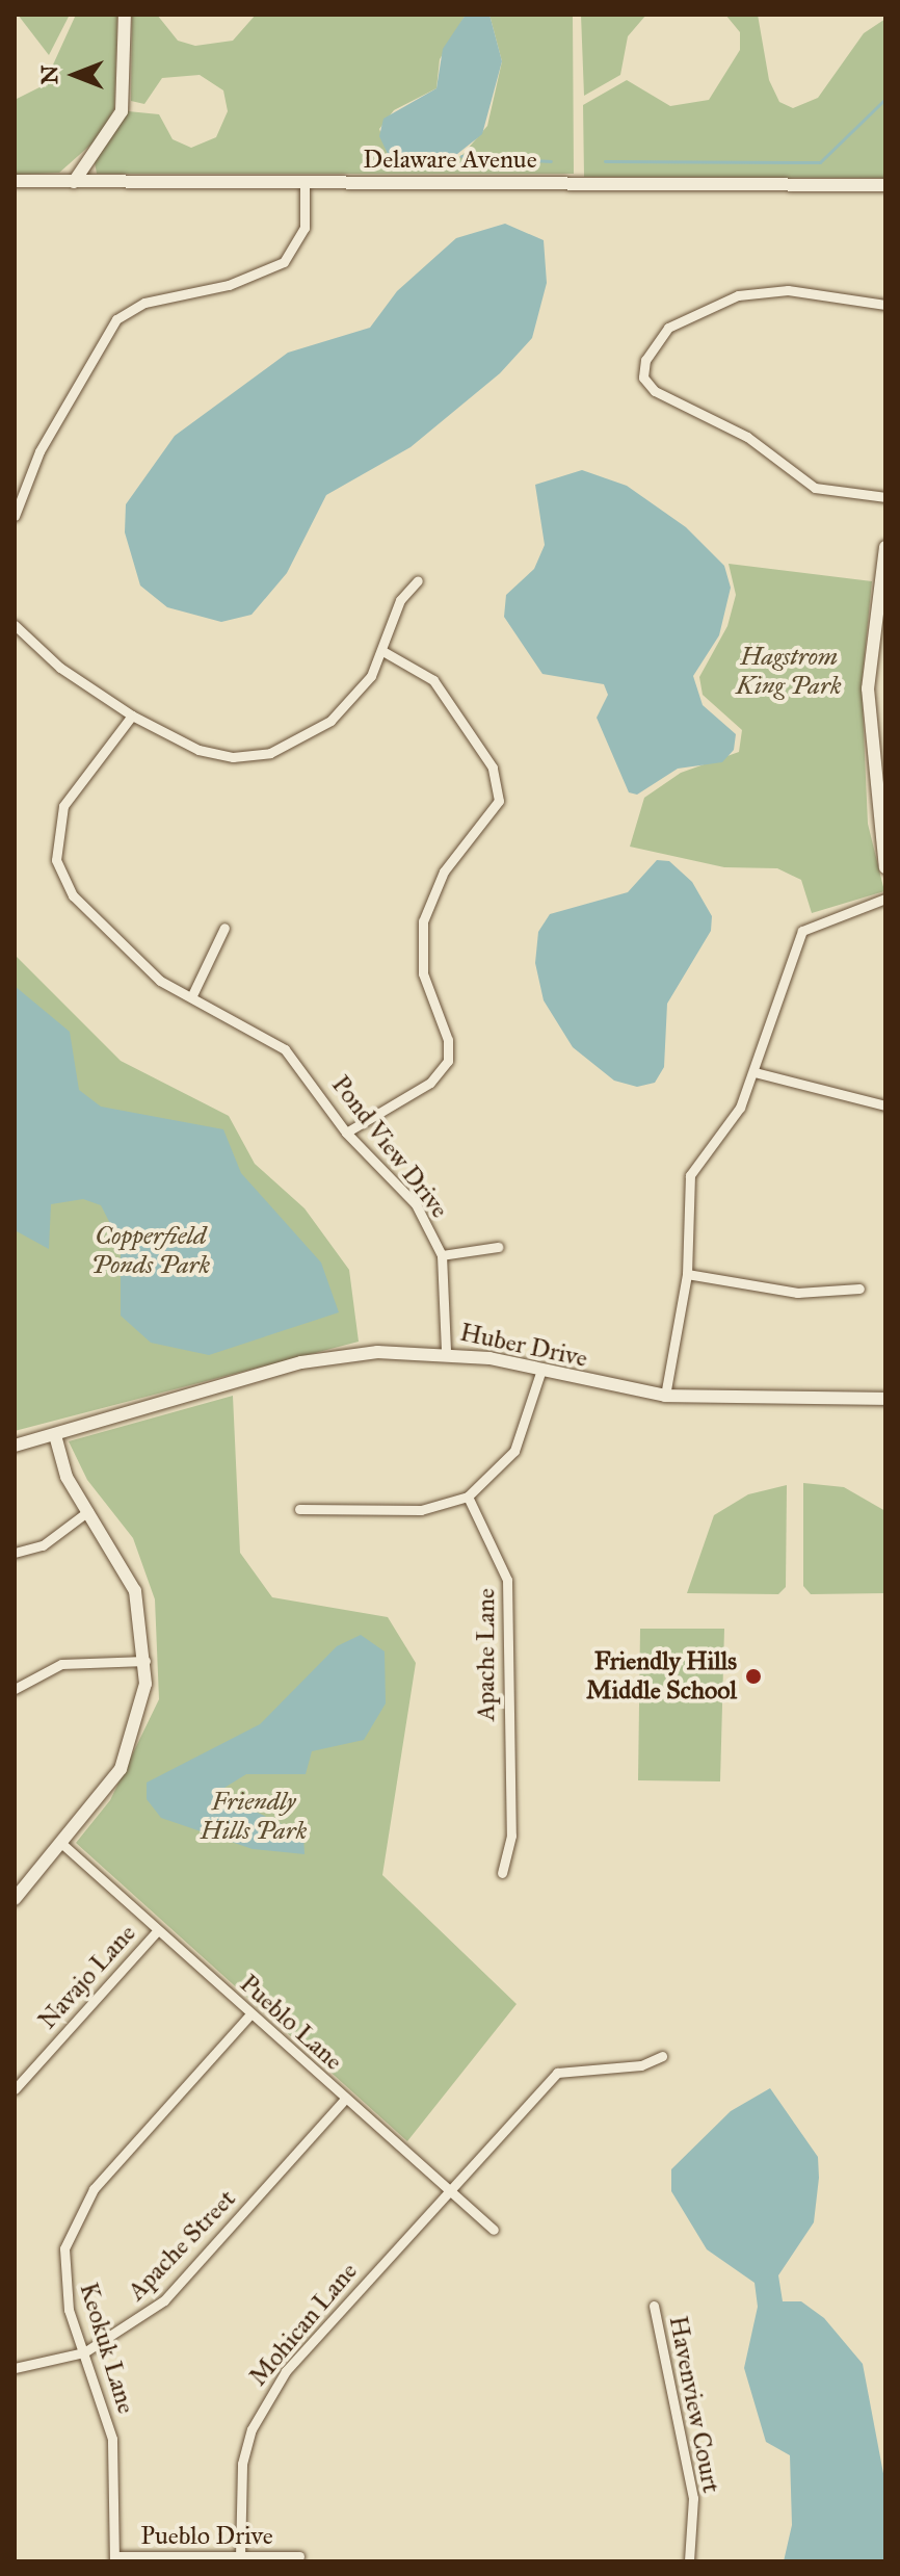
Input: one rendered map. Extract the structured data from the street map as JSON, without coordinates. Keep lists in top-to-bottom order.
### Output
{
  "streets": {
    "street": [
      "Delaware Avenue",
      "Pond View Drive",
      "Huber Drive",
      "Apache Lane",
      "Navajo Lane",
      "Pueblo Lane",
      "Apache Street",
      "Mohican Lane",
      "Keokuk Lane",
      "Havenview Court",
      "Pueblo Drive"
    ]
  },
  "crossings": [
    ["Pond View Drive", "Huber Drive"],
    ["Navajo Lane", "Pueblo Lane"],
    ["Pueblo Lane", "Apache Street"],
    ["Pueblo Lane", "Mohican Lane"],
    ["Pueblo Lane", "Keokuk Lane"],
    ["Apache Street", "Keokuk Lane"],
    ["Mohican Lane", "Pueblo Drive"],
    ["Keokuk Lane", "Pueblo Drive"]
  ],
  "parks": ["Hagstrom King Park", "Copperfield Ponds Park", "Friendly Hills Park"],
  "places": ["Friendly Hills Middle School"],
  "north": "left"
}
